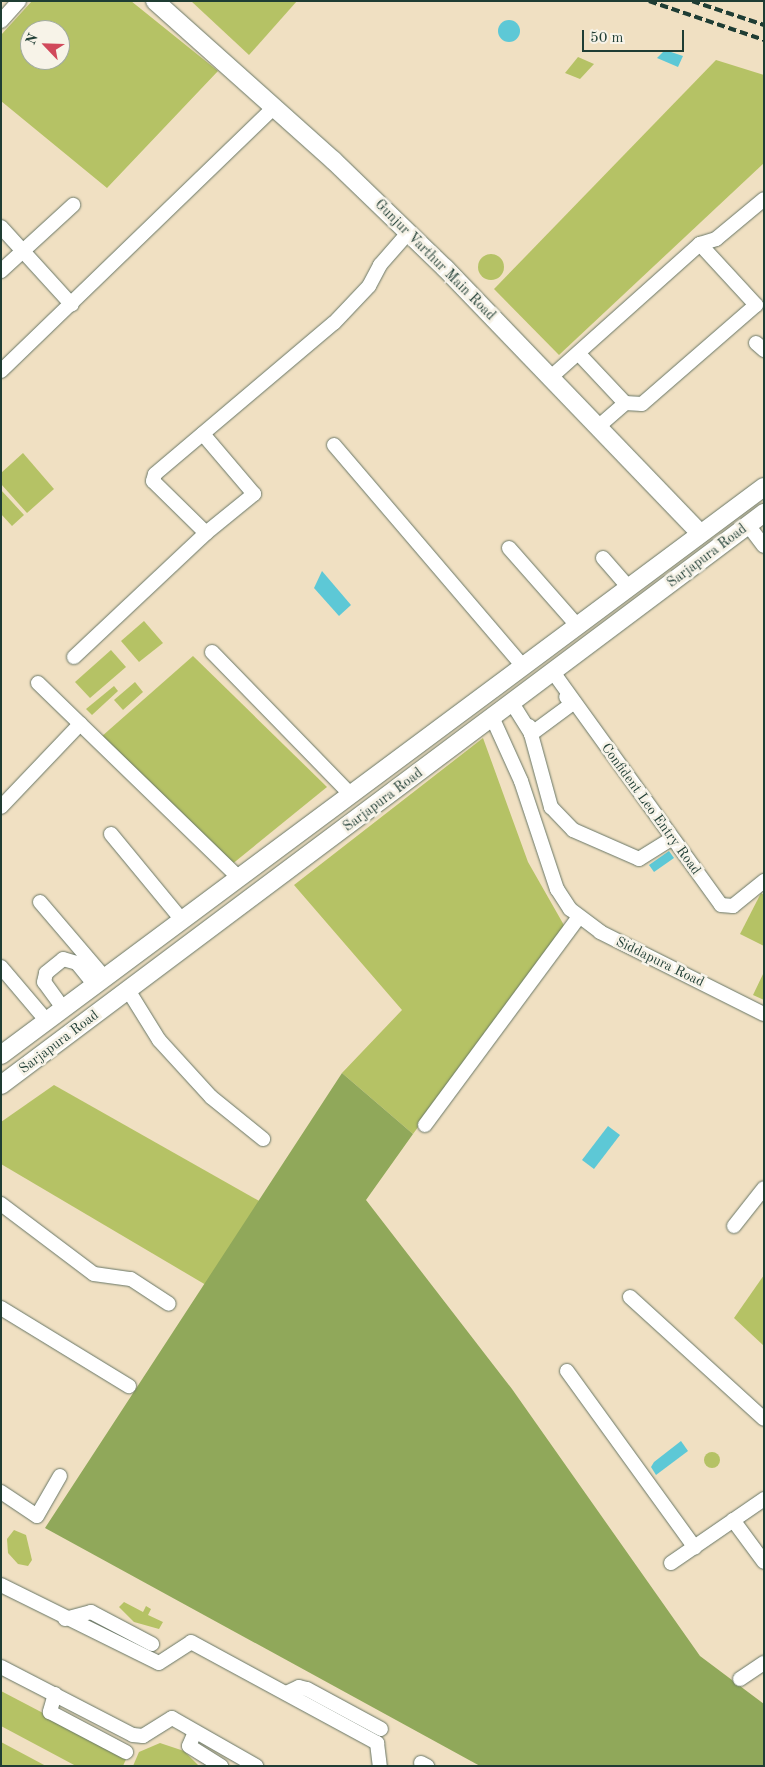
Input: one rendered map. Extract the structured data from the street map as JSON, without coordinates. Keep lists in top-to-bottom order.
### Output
{
  "streets": {
    "main road": ["Gunjur Varthur Main Road", "Sarjapura Road"],
    "street": ["Confident Leo Entry Road", "Siddapura Road"]
  },
  "crossings": [
    ["Gunjur Varthur Main Road", "Sarjapura Road"],
    ["Sarjapura Road", "Confident Leo Entry Road"],
    ["Sarjapura Road", "Siddapura Road"]
  ],
  "scale_bar": "50 m",
  "north": "top left"
}
